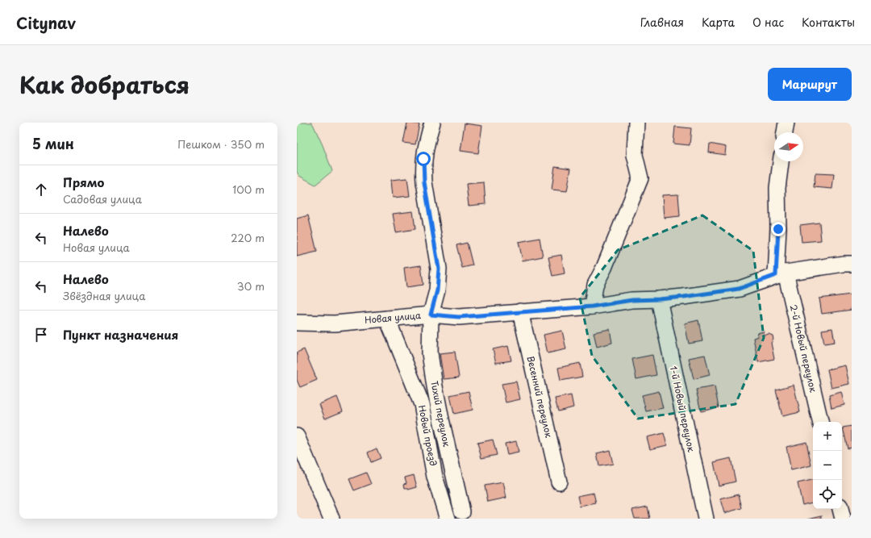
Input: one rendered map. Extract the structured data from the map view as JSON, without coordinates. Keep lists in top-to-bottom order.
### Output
{
  "streets": {
    "street": [
      "Новая улица",
      "2-й Новый переулок",
      "Весенний переулок",
      "1-й Новый переулок",
      "Тихий переулок",
      "Новый проезд"
    ]
  },
  "crossings": [
    ["Новая улица", "2-й Новый переулок"],
    ["Новая улица", "Весенний переулок"],
    ["Новая улица", "1-й Новый переулок"],
    ["Новая улица", "Тихий переулок"],
    ["Новая улица", "Новый проезд"]
  ],
  "north": "right",
  "page": {
    "header": "Citynav",
    "nav": [
      "Главная",
      "Карта",
      "О нас",
      "Контакты"
    ],
    "title": "Как добраться",
    "buttons": "Маршрут",
    "heading": ["5 мин", "Пешком · 350 m"],
    "list": [
      ["Прямо", "Садовая улица", "100 m"],
      ["Налево", "Новая улица", "220 m"],
      ["Налево", "Звёздная улица", "30 m"],
      "Пункт назначения"
    ],
    "map_buttons": ["+", "−"]
  }
}
